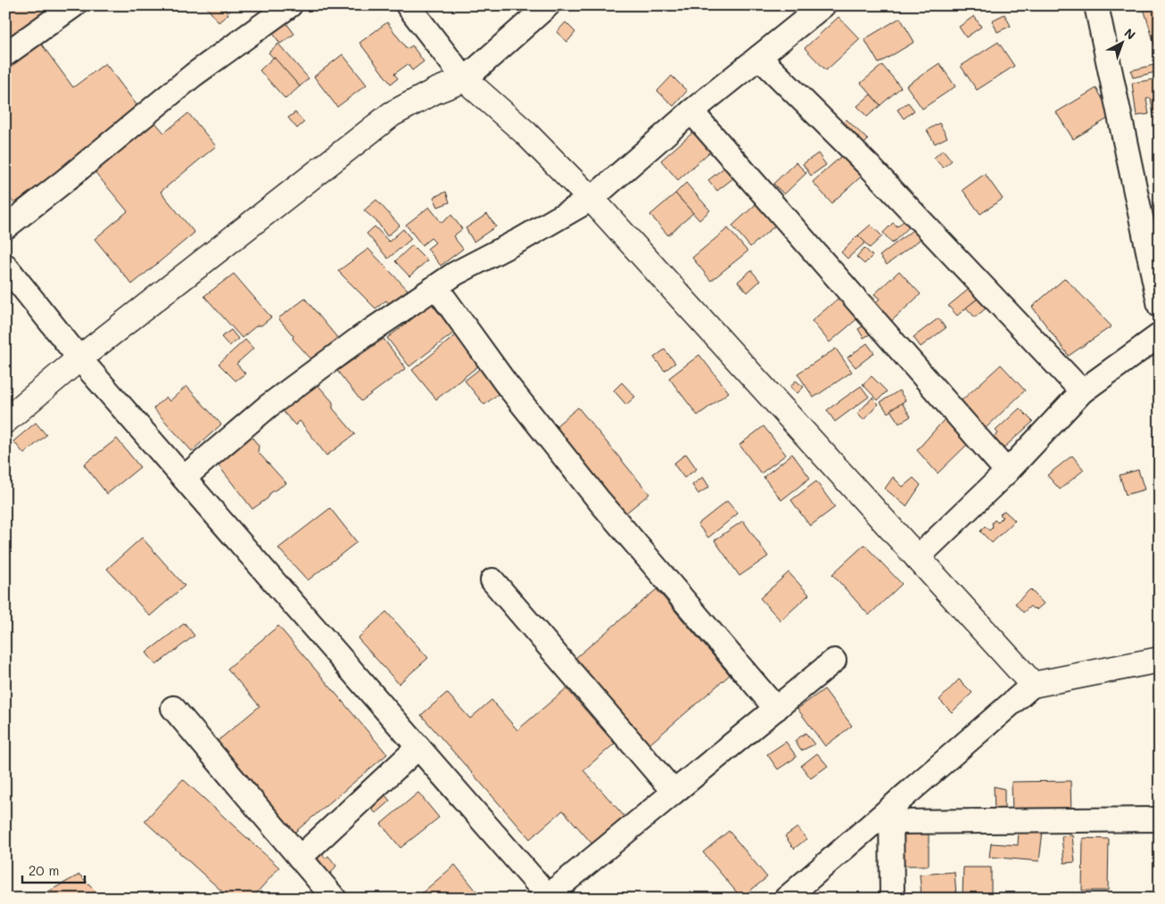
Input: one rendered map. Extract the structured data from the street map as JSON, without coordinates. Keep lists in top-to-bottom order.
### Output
{
  "scale_bar": "20 m",
  "north": "top right"
}
